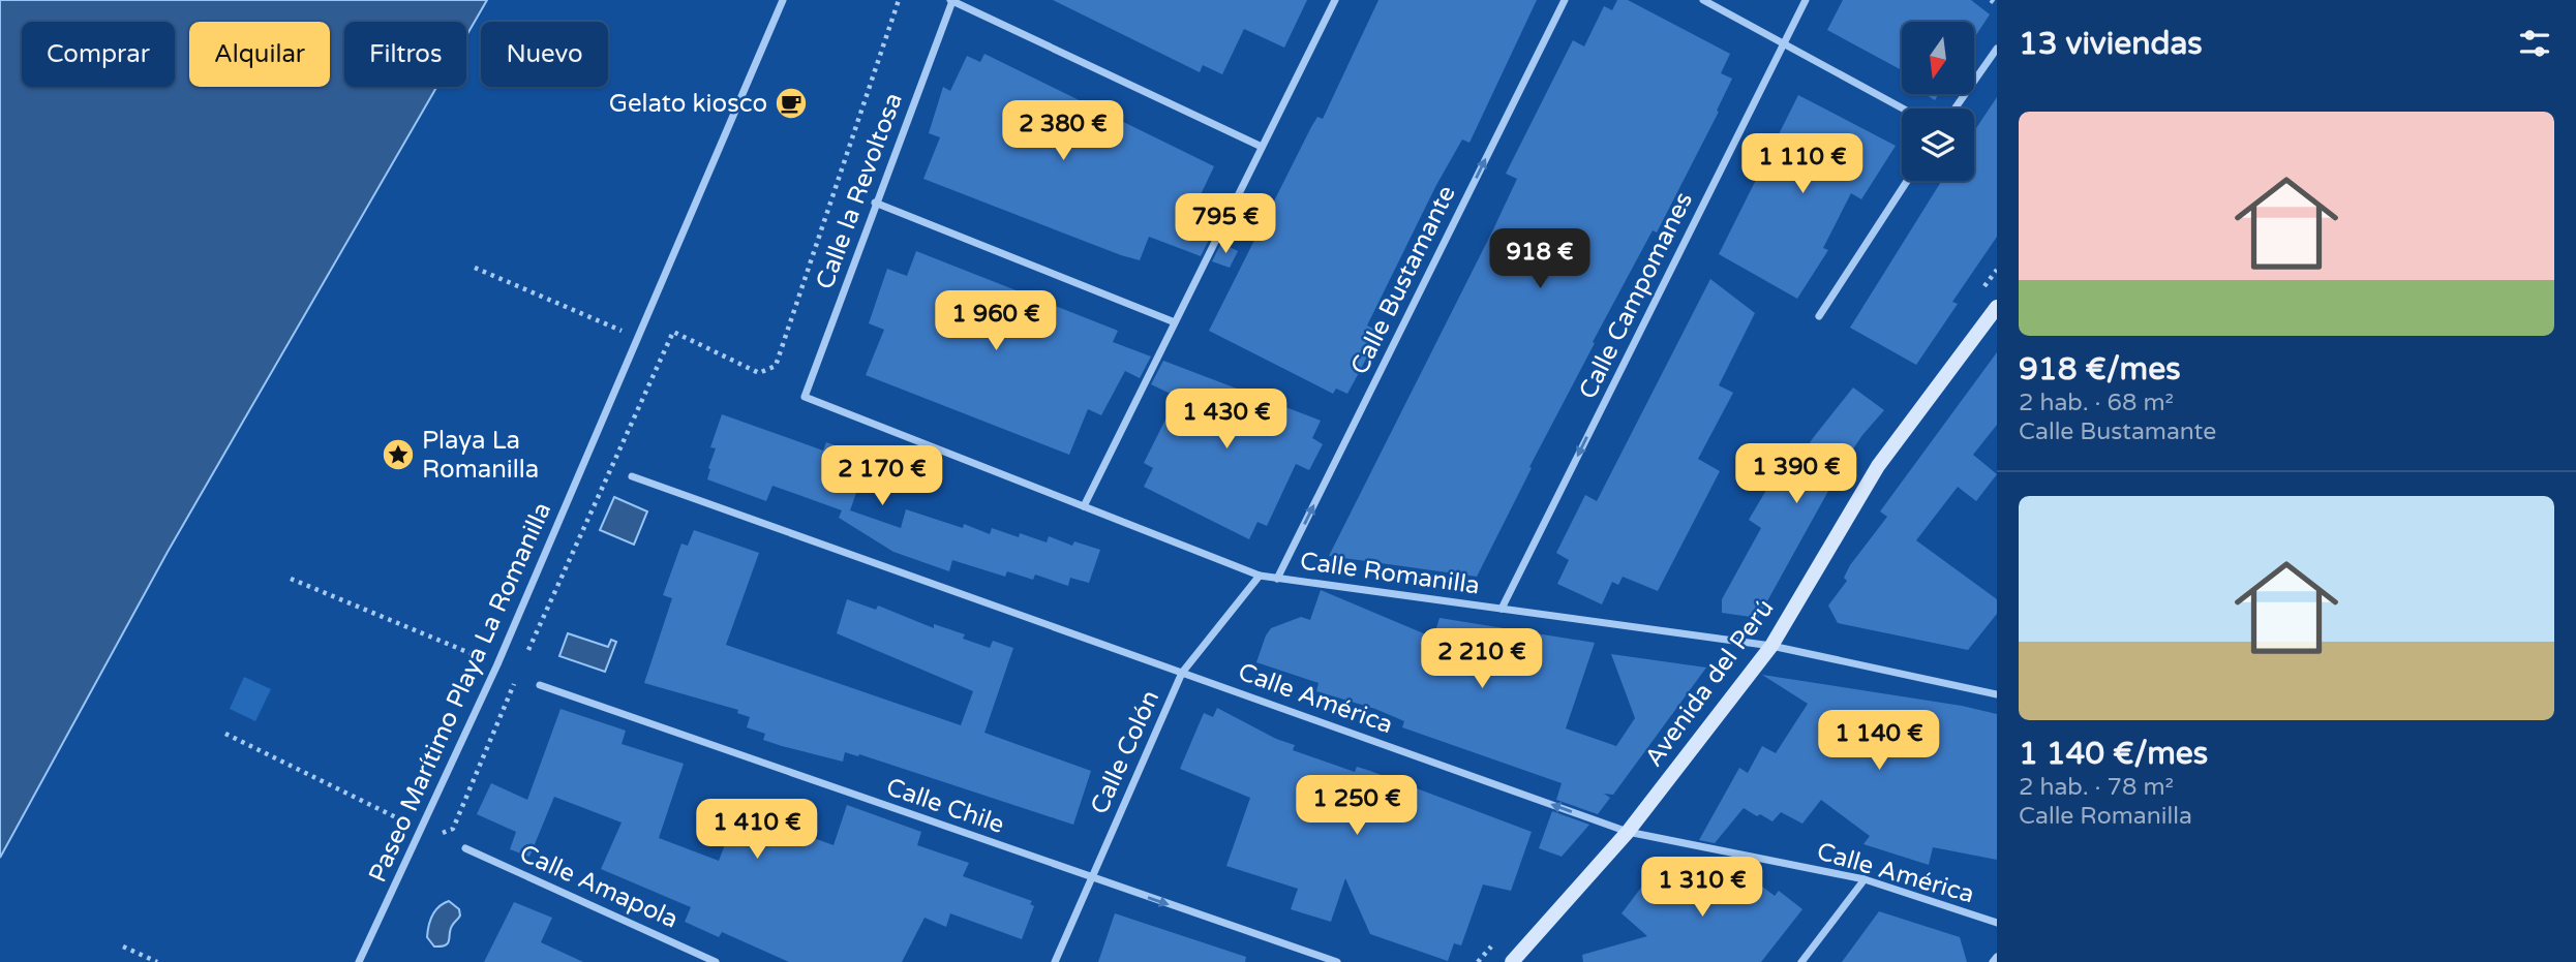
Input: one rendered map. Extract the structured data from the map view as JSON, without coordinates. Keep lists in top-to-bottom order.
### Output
{
  "streets": {
    "street": [
      "Calle la Revoltosa",
      "Calle Bustamante",
      "Calle Campomanes",
      "Calle Romanilla",
      "Avenida del Perú",
      "Paseo Marítimo Playa La Romanilla",
      "Calle América",
      "Calle Colón",
      "Calle Chile",
      "Calle Amapola"
    ]
  },
  "crossings": [
    ["Calle la Revoltosa", "Calle Romanilla"],
    ["Calle Bustamante", "Calle Romanilla"],
    ["Calle Campomanes", "Calle Romanilla"],
    ["Calle Romanilla", "Avenida del Perú"],
    ["Calle Romanilla", "Calle Colón"],
    ["Avenida del Perú", "Calle América"],
    ["Calle América", "Calle Colón"],
    ["Calle Colón", "Calle Chile"]
  ],
  "one_way": ["Calle Bustamante", "Calle Campomanes"],
  "places": {
    "cafe": ["Gelato kiosco"],
    "place": ["Playa La Romanilla"]
  },
  "north": "bottom",
  "page": {
    "heading": "13 viviendas",
    "chip": [
      "Comprar",
      "Alquilar",
      "Filtros",
      "Nuevo"
    ],
    "list": [
      {
        "name": "918 €/mes",
        "note": "2 hab. · 68 m² · Calle Bustamante"
      },
      {
        "name": "1 140 €/mes",
        "note": "2 hab. · 78 m² · Calle Romanilla"
      }
    ],
    "price": [
      "2 380 €",
      "1 110 €",
      "795 €",
      "918 €",
      "1 960 €",
      "1 430 €",
      "1 390 €",
      "2 170 €",
      "2 210 €",
      "1 140 €",
      "1 250 €",
      "1 410 €",
      "1 310 €"
    ]
  }
}
